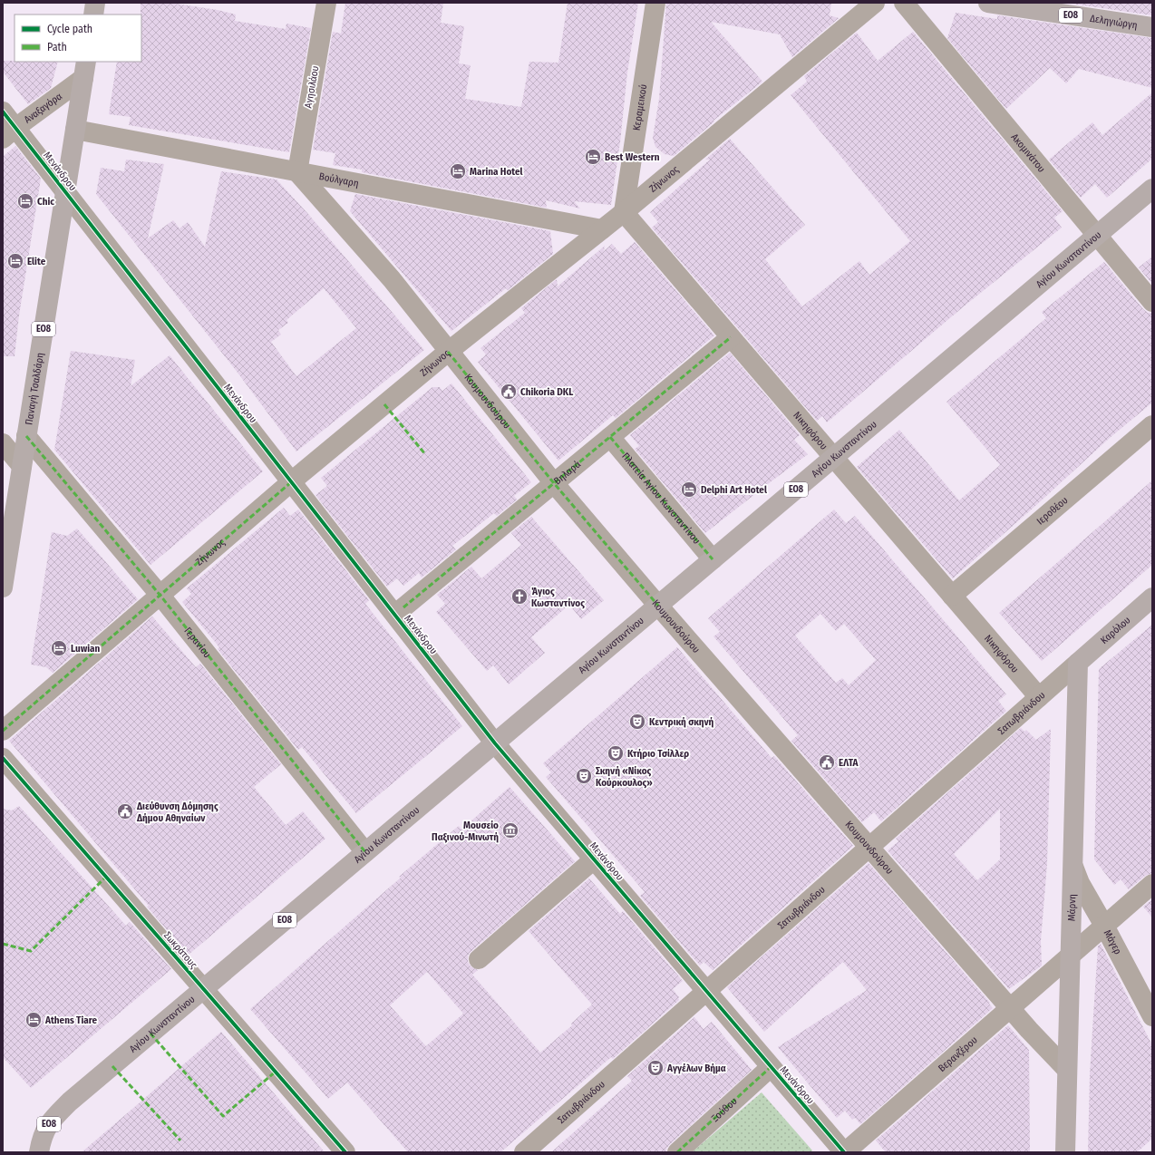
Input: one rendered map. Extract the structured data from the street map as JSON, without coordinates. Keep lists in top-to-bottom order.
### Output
{
  "streets": {
    "main road": [
      "ΕΟ8",
      "Δεληγιώργη",
      "Αγίου Κωνσταντίνου",
      "Παναγή Τσαλδάρη",
      "Καρόλου",
      "Μάρνη"
    ],
    "street": [
      "Αγησιλάου",
      "Αναξαγόρα",
      "Κεραμεικού",
      "Ακομινάτου",
      "Μενάνδρου",
      "Ζήνωνος",
      "Βούλγαρη",
      "Κουμουνδούρου",
      "Νικηφόρου",
      "Βηλαρά",
      "Πλατεία Αγίου Κωνσταντίνου",
      "Ιεροθέου",
      "Γερανίου",
      "Σατωβριάνδου",
      "Μάγερ",
      "Σωκράτους",
      "Βερανζέρου",
      "Ξούθου"
    ]
  },
  "crossings": [
    ["Αγησιλάου", "Βούλγαρη"],
    ["Αγησιλάου", "Κουμουνδούρου"],
    ["Αναξαγόρα", "Μενάνδρου"],
    ["Αναξαγόρα", "Παναγή Τσαλδάρη"],
    ["Κεραμεικού", "Ζήνωνος"],
    ["Κεραμεικού", "Νικηφόρου"],
    ["Ακομινάτου", "Αγίου Κωνσταντίνου"],
    ["Μενάνδρου", "Ζήνωνος"],
    ["Μενάνδρου", "Αγίου Κωνσταντίνου"],
    ["Μενάνδρου", "Παναγή Τσαλδάρη"],
    ["Μενάνδρου", "Σατωβριάνδου"],
    ["Μενάνδρου", "Βερανζέρου"],
    ["Μενάνδρου", "Ξούθου"],
    ["Ζήνωνος", "Βούλγαρη"],
    ["Ζήνωνος", "Κουμουνδούρου"],
    ["Ζήνωνος", "Νικηφόρου"],
    ["Ζήνωνος", "Γερανίου"],
    ["Βούλγαρη", "Παναγή Τσαλδάρη"],
    ["Βούλγαρη", "Κουμουνδούρου"],
    ["Αγίου Κωνσταντίνου", "Κουμουνδούρου"],
    ["Αγίου Κωνσταντίνου", "Νικηφόρου"],
    ["Αγίου Κωνσταντίνου", "Πλατεία Αγίου Κωνσταντίνου"],
    ["Αγίου Κωνσταντίνου", "Γερανίου"],
    ["Αγίου Κωνσταντίνου", "Σωκράτους"],
    ["Παναγή Τσαλδάρη", "Γερανίου"],
    ["Κουμουνδούρου", "Βηλαρά"],
    ["Κουμουνδούρου", "Σατωβριάνδου"],
    ["Κουμουνδούρου", "Μάρνη"],
    ["Κουμουνδούρου", "Βερανζέρου"],
    ["Νικηφόρου", "Βηλαρά"],
    ["Νικηφόρου", "Ιεροθέου"],
    ["Νικηφόρου", "Σατωβριάνδου"],
    ["Βηλαρά", "Πλατεία Αγίου Κωνσταντίνου"],
    ["Καρόλου", "Σατωβριάνδου"],
    ["Καρόλου", "Μάρνη"],
    ["Σατωβριάνδου", "Μάρνη"],
    ["Μάρνη", "Μάγερ"],
    ["Μάρνη", "Βερανζέρου"],
    ["Μάγερ", "Βερανζέρου"]
  ],
  "places": {
    "hotel": [
      "Best Western",
      "Marina Hotel",
      "Chic",
      "Elite",
      "Delphi Art Hotel",
      "Luwian",
      "Athens Tiare"
    ],
    "public building": ["Chikoria DKL", "ΕΛΤΑ", "Διεύθυνση Δόμησης Δήμου Αθηναίων"],
    "church": ["Άγιος Κωσταντίνος"],
    "theatre": [
      "Κεντρική σκηνή",
      "Κτήριο Τσίλλερ",
      "Σκηνή «Νίκος Κούρκουλος»",
      "Αγγέλων Βήμα"
    ],
    "museum": ["Μουσείο Παξινού-Μινωτή"]
  },
  "legend": ["Cycle path", "Path"]
}
